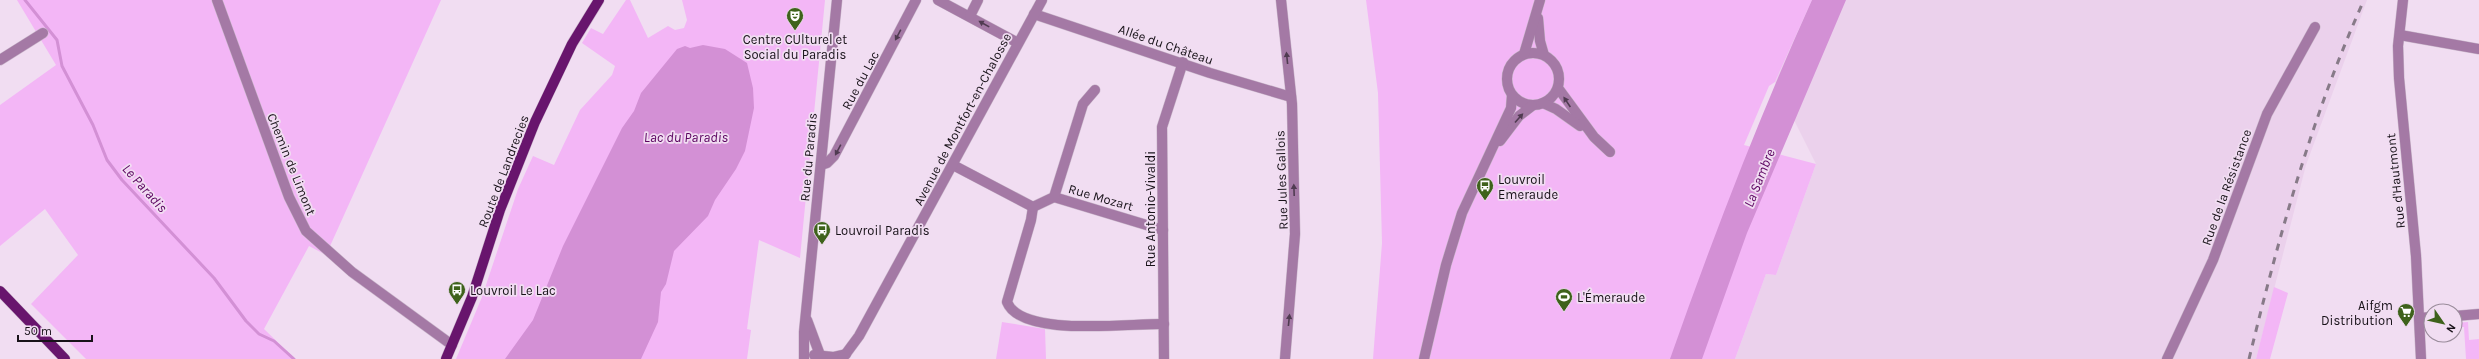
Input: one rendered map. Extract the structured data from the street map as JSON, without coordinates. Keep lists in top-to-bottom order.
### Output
{
  "streets": {
    "main road": ["Route de Landrecies"],
    "street": [
      "Allée du Château",
      "Rue du Lac",
      "Avenue de Montfort-en-Chalosse",
      "Rue du Paradis",
      "Chemin de Limont",
      "Rue Jules Gallois",
      "Rue d'Hautmont",
      "Rue de la Résistance",
      "Rue Mozart",
      "Rue Antonio-Vivaldi"
    ]
  },
  "crossings": [
    ["Allée du Château", "Avenue de Montfort-en-Chalosse"],
    ["Allée du Château", "Rue Jules Gallois"],
    ["Allée du Château", "Rue Antonio-Vivaldi"],
    ["Rue du Lac", "Rue du Paradis"],
    ["Avenue de Montfort-en-Chalosse", "Rue du Paradis"],
    ["Chemin de Limont", "Route de Landrecies"],
    ["Rue Mozart", "Rue Antonio-Vivaldi"]
  ],
  "one_way": ["Rue du Lac", "Rue Jules Gallois"],
  "water": ["Lac du Paradis", "La Sambre", "Le Paradis"],
  "places": {
    "theatre": ["Centre CUlturel et Social du Paradis"],
    "bus stop": ["Louvroil Emeraude", "Louvroil Paradis", "Louvroil Le Lac"],
    "sports": ["L'Émeraude"],
    "supermarket": ["Aifgm Distribution"]
  },
  "scale_bar": "50 m",
  "north": "bottom right"
}
